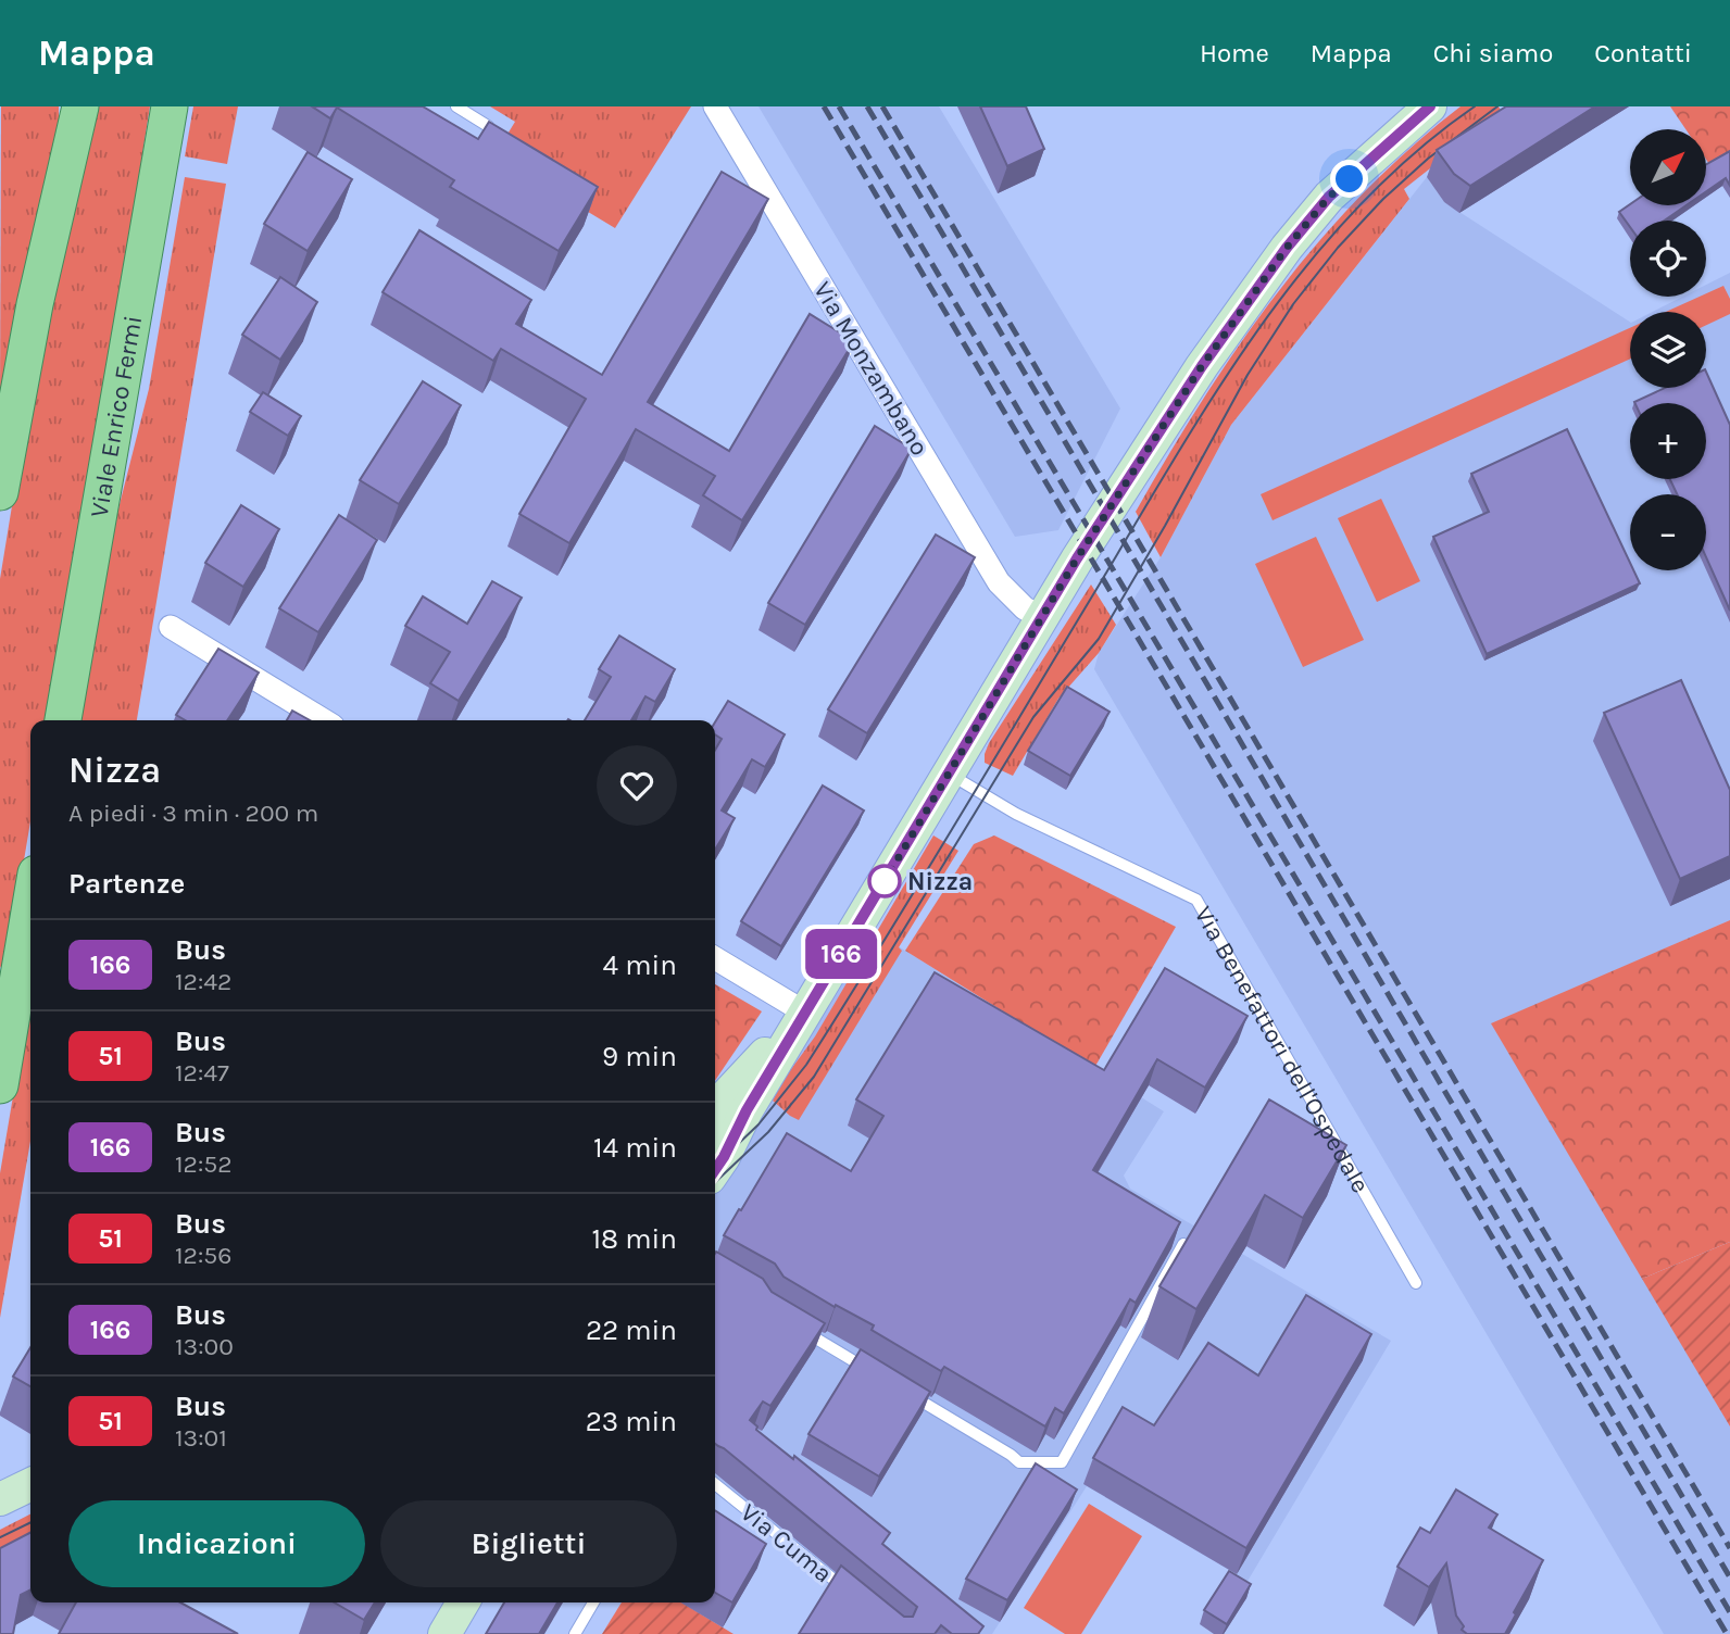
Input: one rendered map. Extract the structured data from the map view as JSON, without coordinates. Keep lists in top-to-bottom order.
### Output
{
  "streets": {
    "main road": ["Viale Enrico Fermi"],
    "street": ["Via Monzambano"],
    "lane": ["Via Benefattori dell'Ospedale", "Via Cuma"]
  },
  "places": ["Nizza"],
  "lines": ["bus line 166"],
  "north": "top right",
  "page": {
    "header": "Mappa",
    "nav": [
      "Home",
      "Mappa",
      "Chi siamo",
      "Contatti"
    ],
    "on_map": "166",
    "map_buttons": ["+", "−"],
    "heading": [
      ["Nizza", "A piedi · 3 min · 200 m"],
      "Partenze"
    ],
    "list": [
      {
        "mark": "166",
        "name": "Bus",
        "note": "12:42",
        "value": "4 min"
      },
      {
        "mark": "51",
        "name": "Bus",
        "note": "12:47",
        "value": "9 min"
      },
      {
        "mark": "166",
        "name": "Bus",
        "note": "12:52",
        "value": "14 min"
      },
      {
        "mark": "51",
        "name": "Bus",
        "note": "12:56",
        "value": "18 min"
      },
      {
        "mark": "166",
        "name": "Bus",
        "note": "13:00",
        "value": "22 min"
      },
      {
        "mark": "51",
        "name": "Bus",
        "note": "13:01",
        "value": "23 min"
      }
    ],
    "buttons": ["Indicazioni", "Biglietti"]
  }
}
